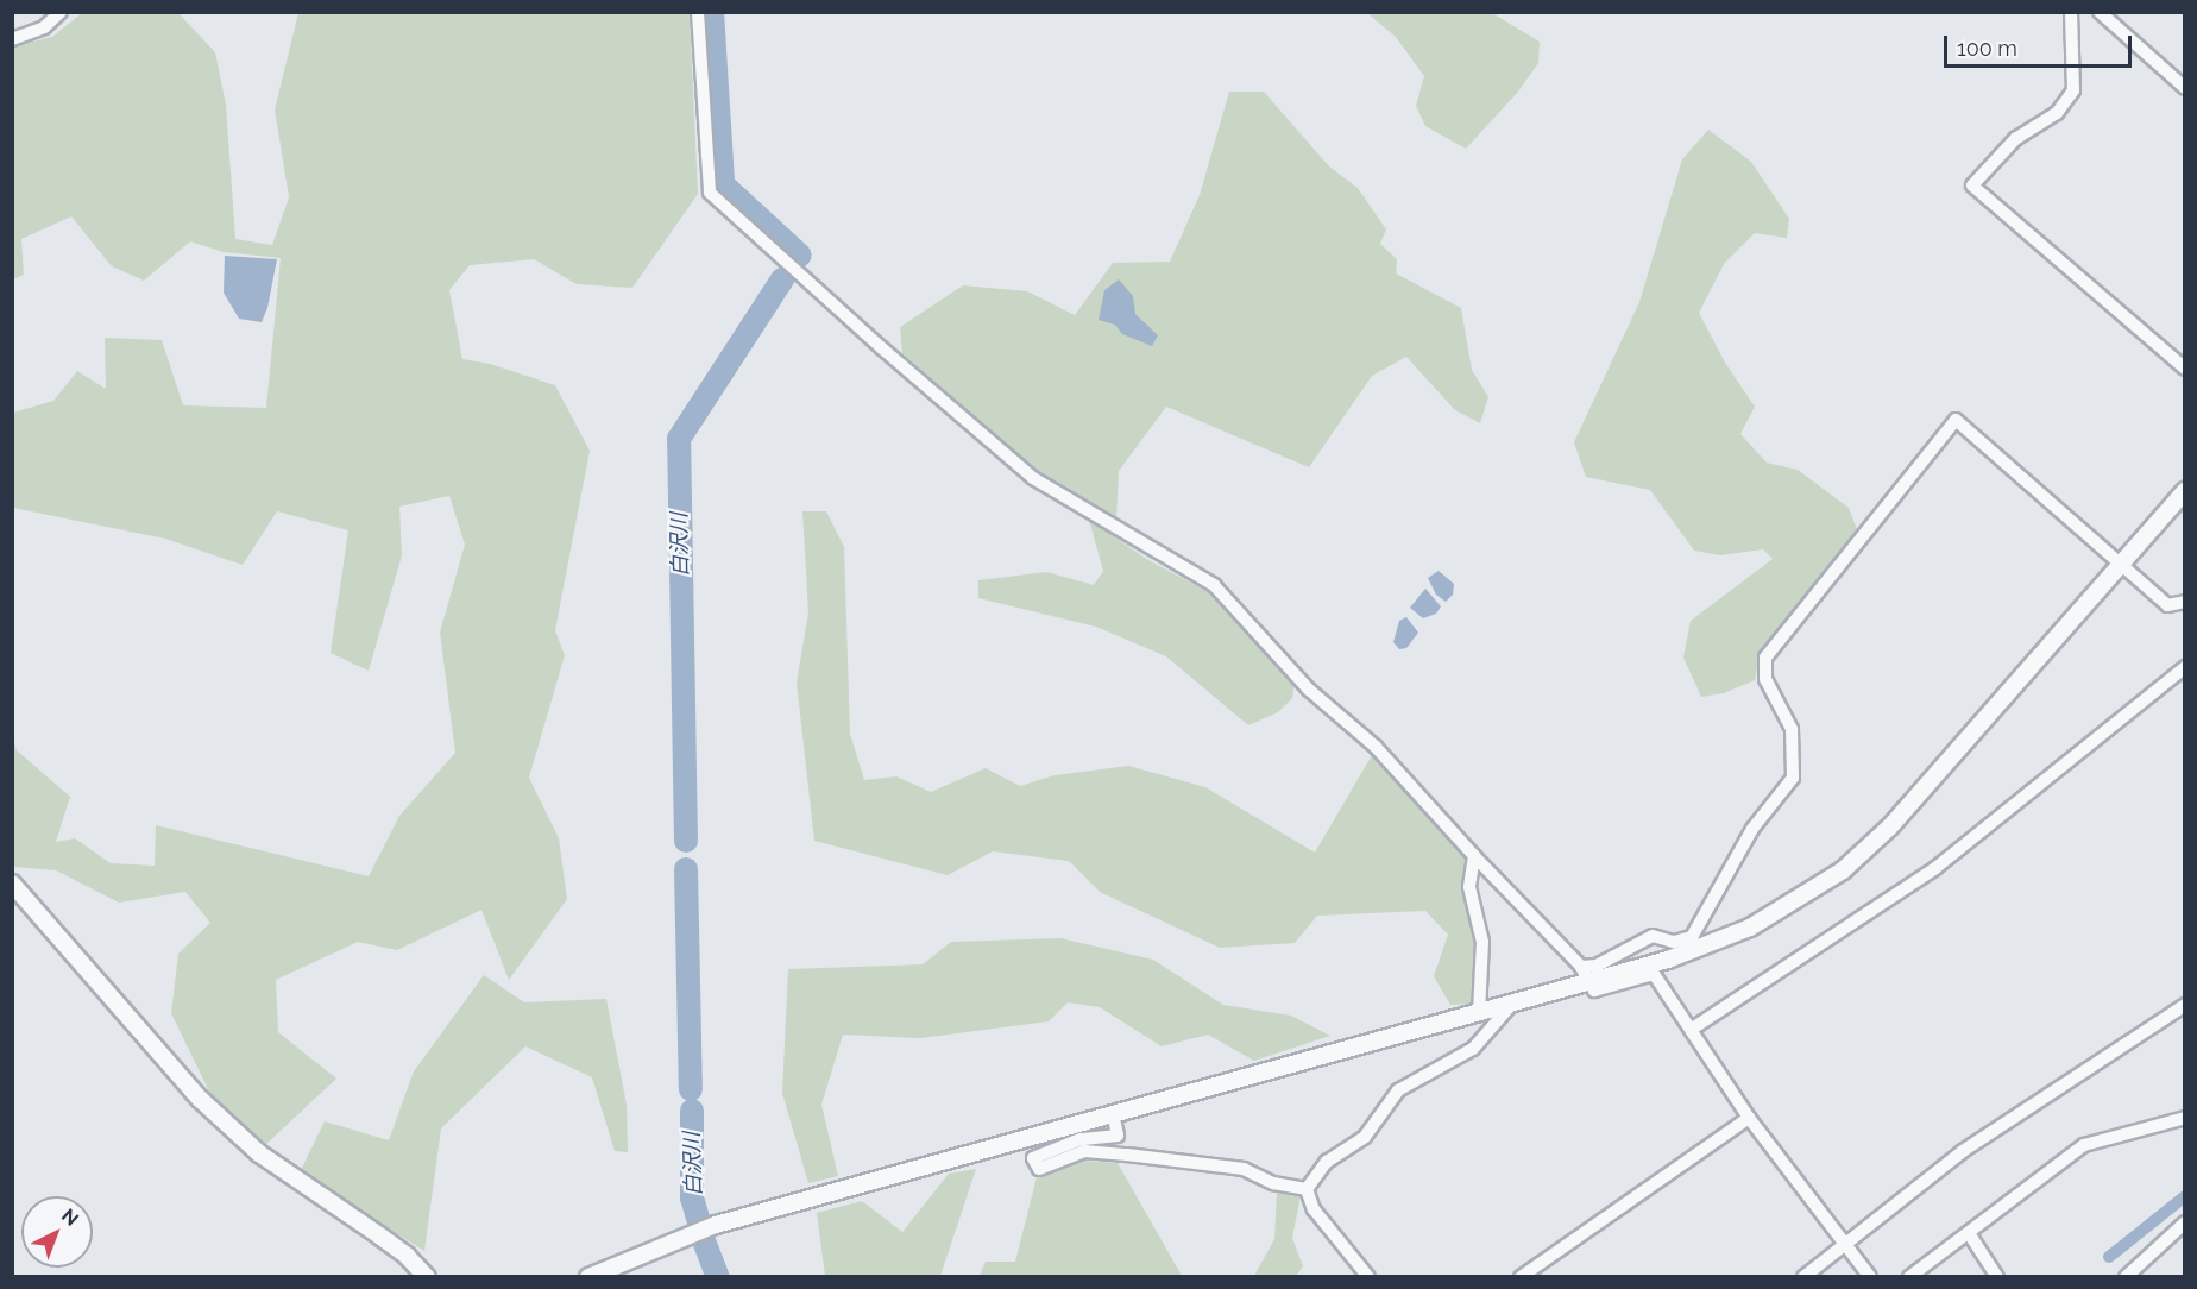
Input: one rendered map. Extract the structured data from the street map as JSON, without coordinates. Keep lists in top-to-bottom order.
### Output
{
  "water": ["白沢川"],
  "scale_bar": "100 m",
  "north": "top right"
}
